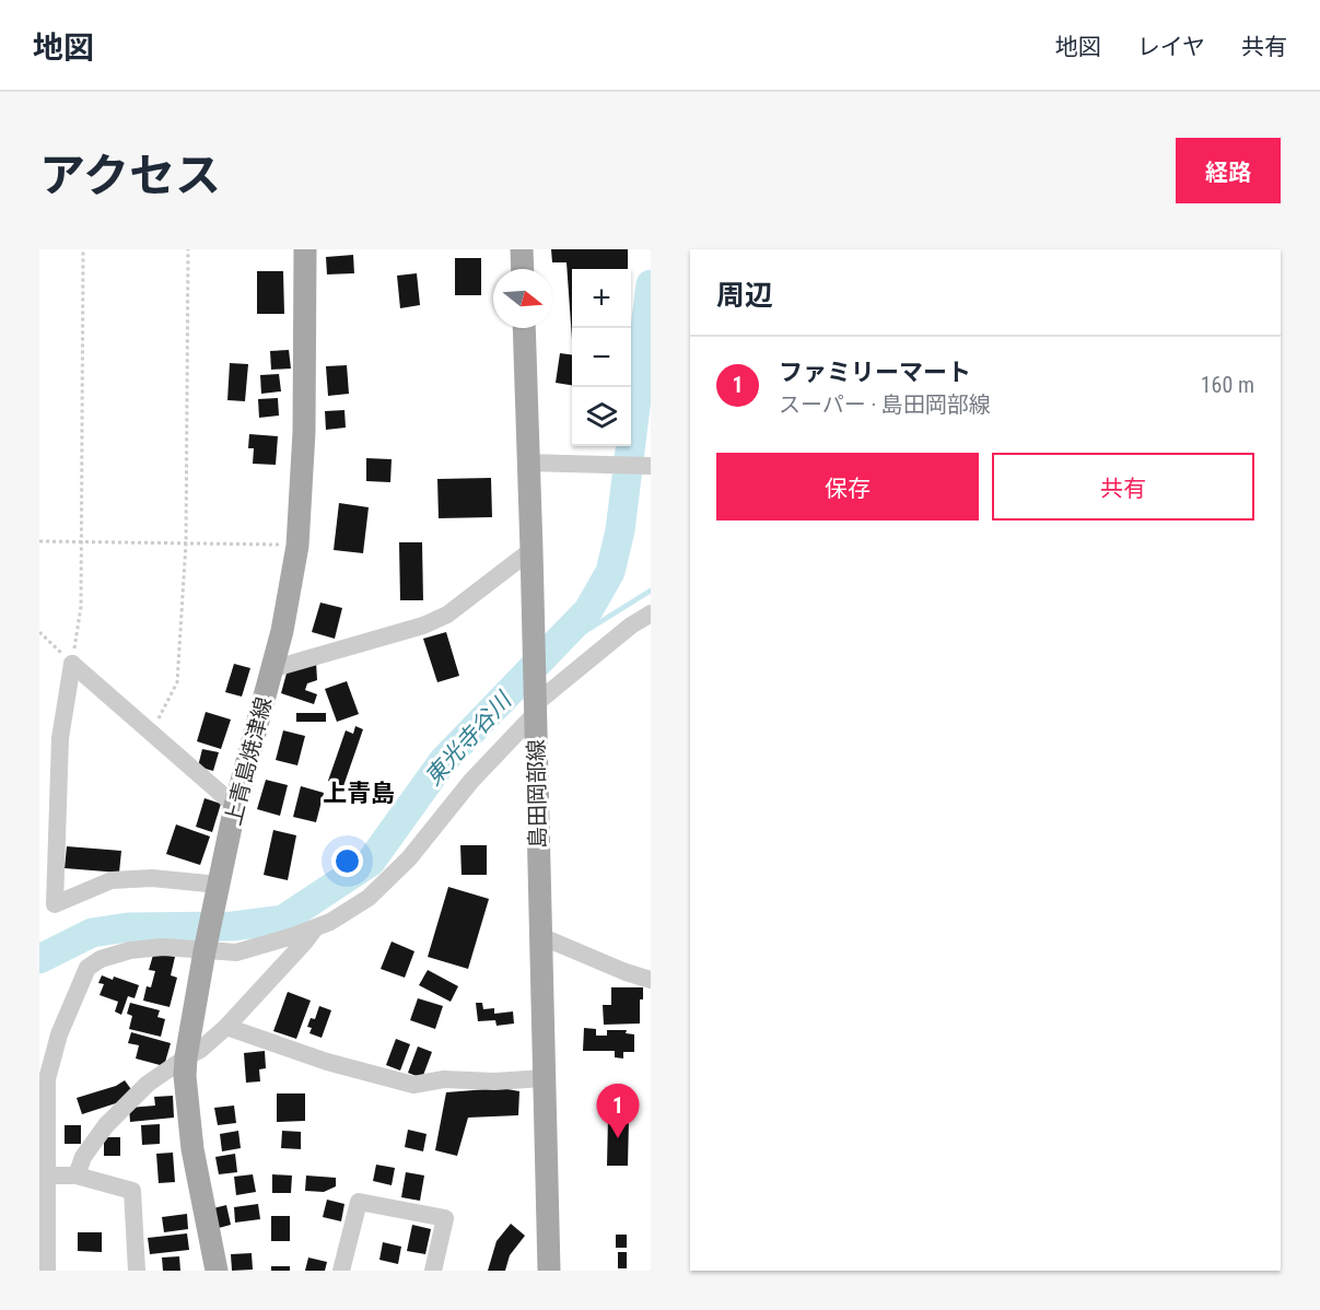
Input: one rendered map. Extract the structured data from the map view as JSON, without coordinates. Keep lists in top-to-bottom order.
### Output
{
  "streets": {
    "main road": ["上青島焼津線", "島田岡部線"]
  },
  "districts": ["上青島"],
  "water": ["東光寺谷川"],
  "north": "right",
  "page": {
    "header": "地図",
    "nav": ["地図", "レイヤ", "共有"],
    "title": "アクセス",
    "buttons": [
      "経路",
      ["保存", "共有"]
    ],
    "heading": "周辺",
    "map_buttons": ["+", "−"],
    "list": [
      {
        "mark": "1",
        "name": "ファミリーマート",
        "note": "スーパー · 島田岡部線",
        "value": "160 m"
      }
    ],
    "pins": "1"
  }
}
